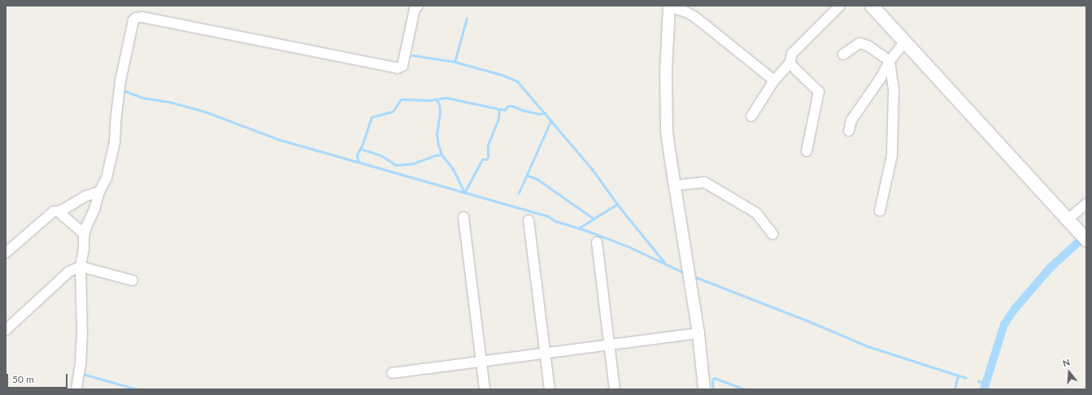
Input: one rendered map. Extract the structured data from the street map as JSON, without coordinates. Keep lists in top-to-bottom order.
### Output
{
  "scale_bar": "50 m",
  "north": "top"
}
